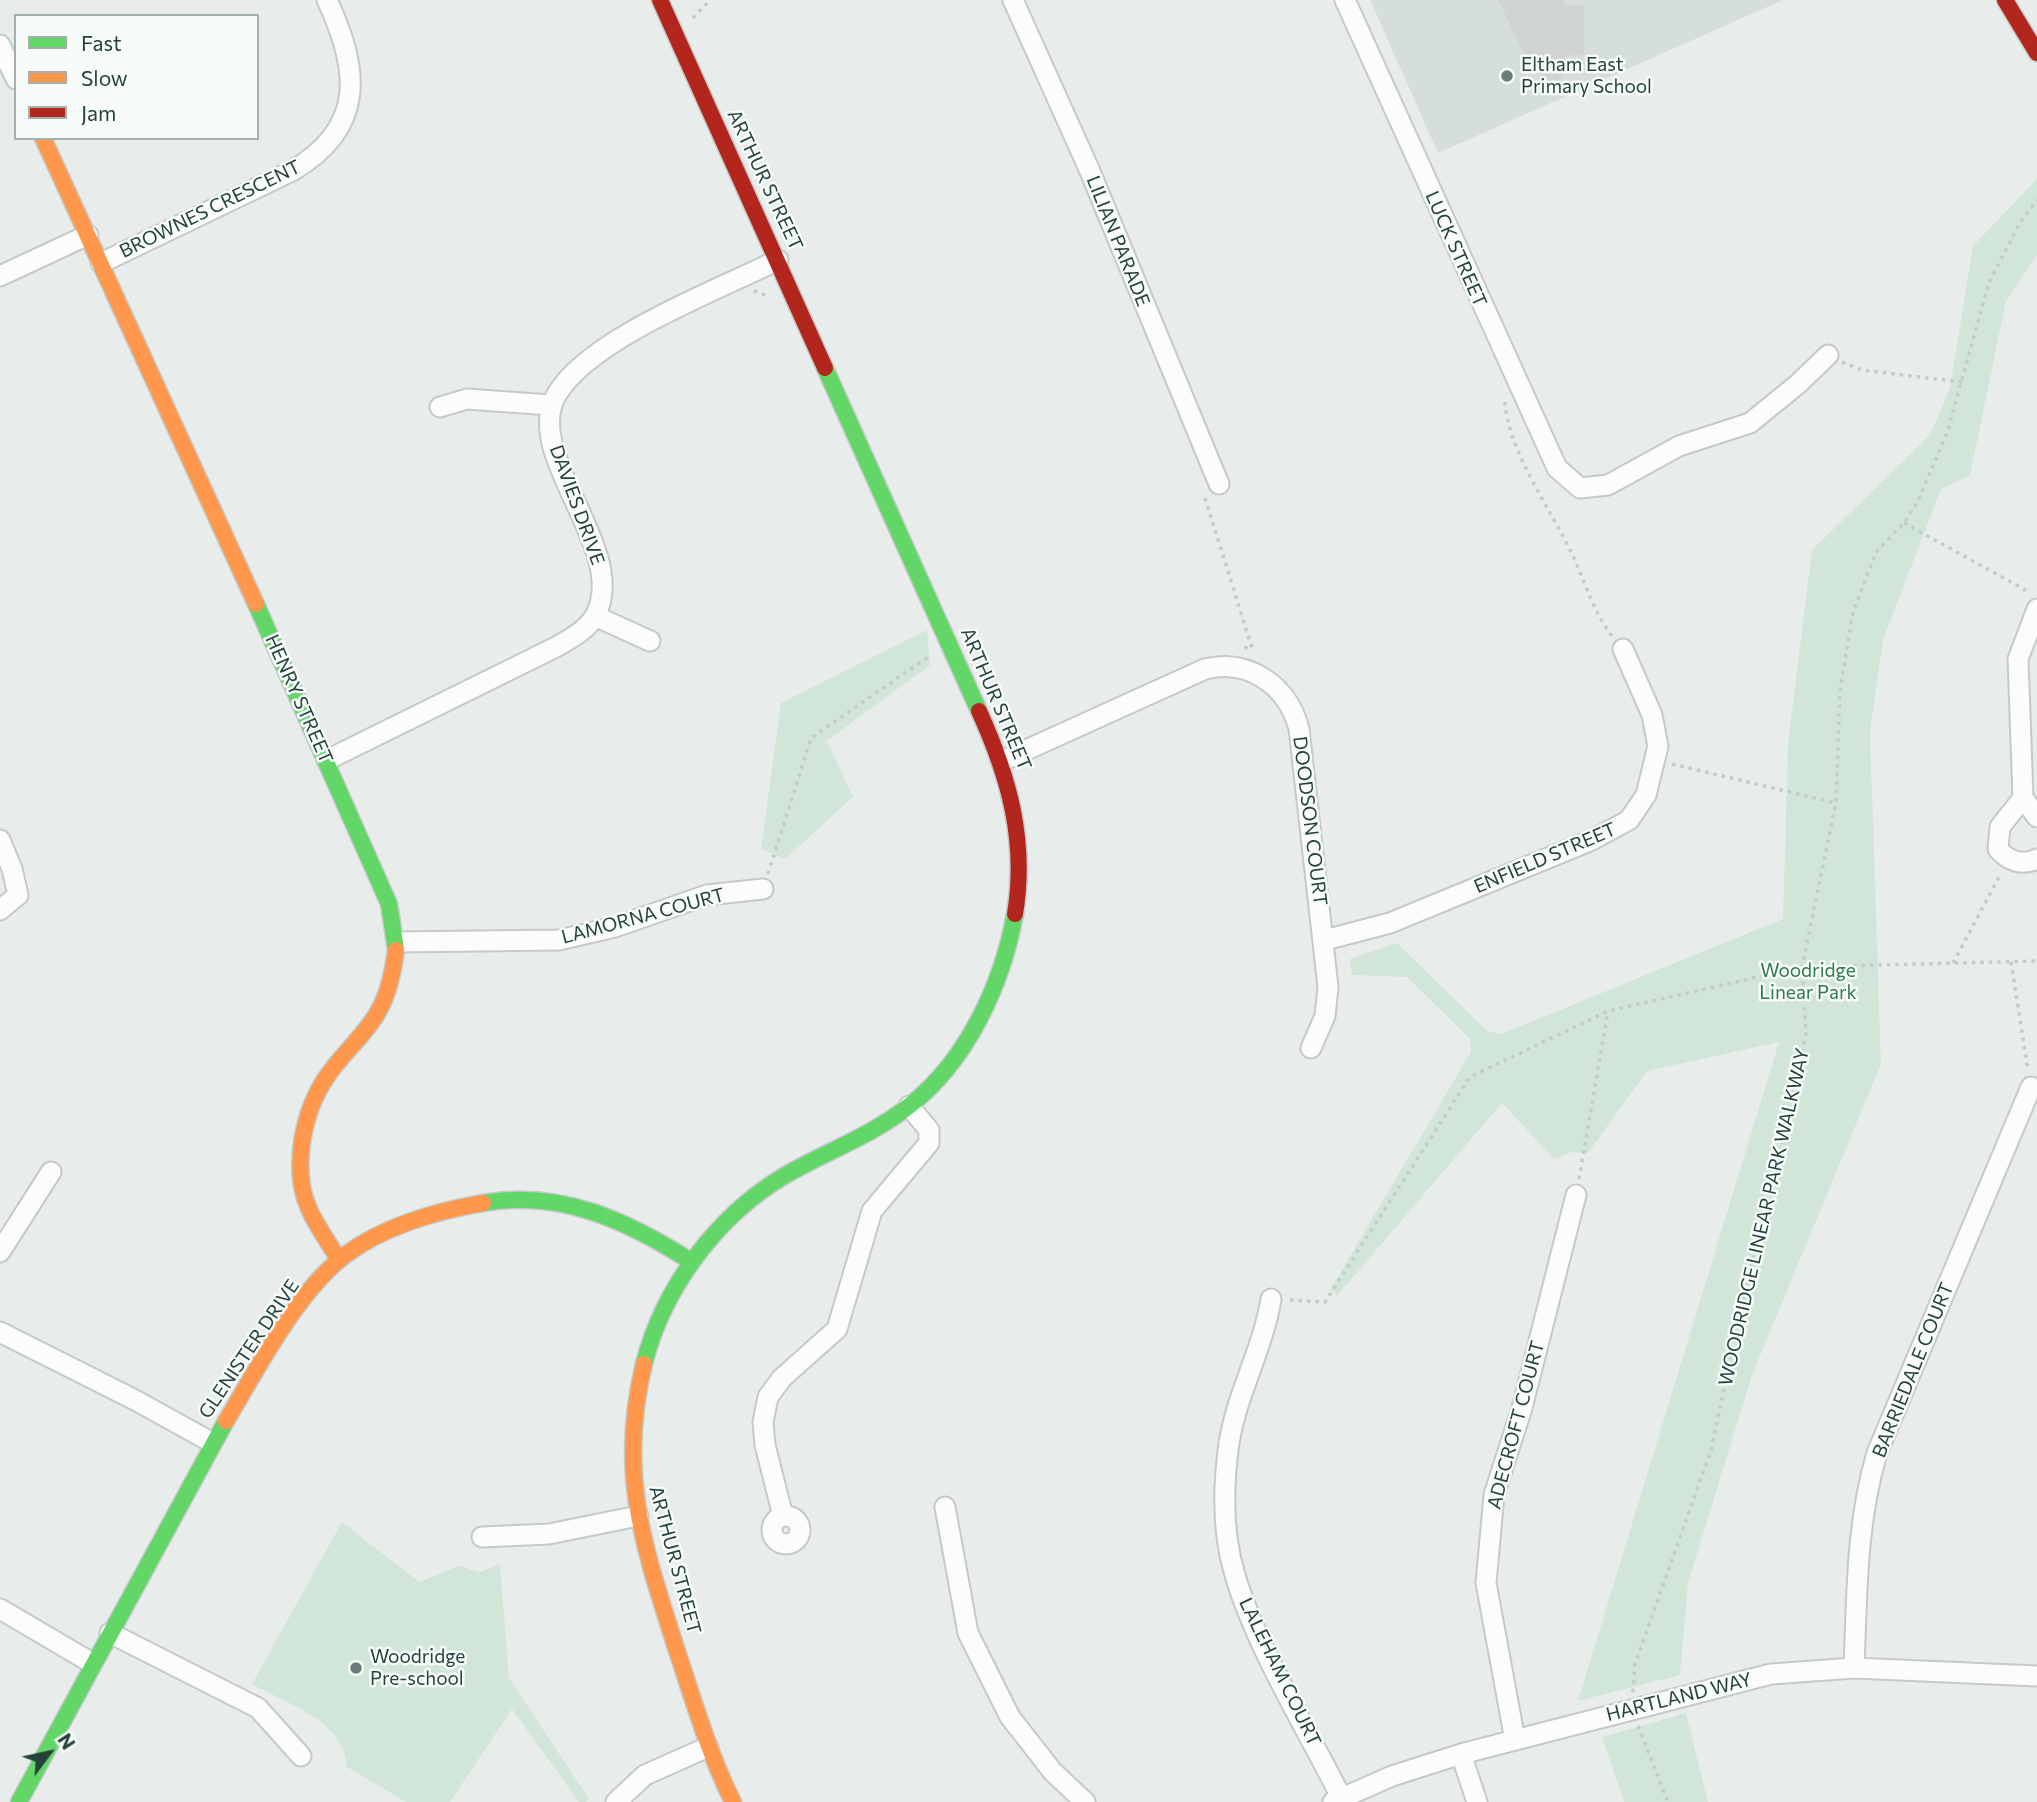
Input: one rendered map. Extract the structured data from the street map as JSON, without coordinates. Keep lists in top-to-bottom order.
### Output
{
  "streets": {
    "street": [
      "ARTHUR STREET",
      "BROWNES CRESCENT",
      "LILIAN PARADE",
      "LUCK STREET",
      "DAVIES DRIVE",
      "HENRY STREET",
      "DOODSON COURT",
      "ENFIELD STREET",
      "LAMORNA COURT",
      "GLENISTER DRIVE",
      "BARRIEDALE COURT",
      "ADECROFT COURT",
      "LALEHAM COURT",
      "HARTLAND WAY"
    ],
    "path": ["WOODRIDGE LINEAR PARK WALKWAY"]
  },
  "crossings": [
    ["ARTHUR STREET", "DOODSON COURT"],
    ["ARTHUR STREET", "GLENISTER DRIVE"],
    ["BROWNES CRESCENT", "HENRY STREET"],
    ["HENRY STREET", "LAMORNA COURT"],
    ["HENRY STREET", "GLENISTER DRIVE"],
    ["DOODSON COURT", "ENFIELD STREET"],
    ["WOODRIDGE LINEAR PARK WALKWAY", "HARTLAND WAY"],
    ["BARRIEDALE COURT", "HARTLAND WAY"],
    ["ADECROFT COURT", "HARTLAND WAY"],
    ["LALEHAM COURT", "HARTLAND WAY"]
  ],
  "parks": ["Woodridge Linear Park"],
  "places": ["Eltham East Primary School", "Woodridge Pre-school"],
  "legend": ["Fast", "Slow", "Jam"],
  "north": "top right"
}
